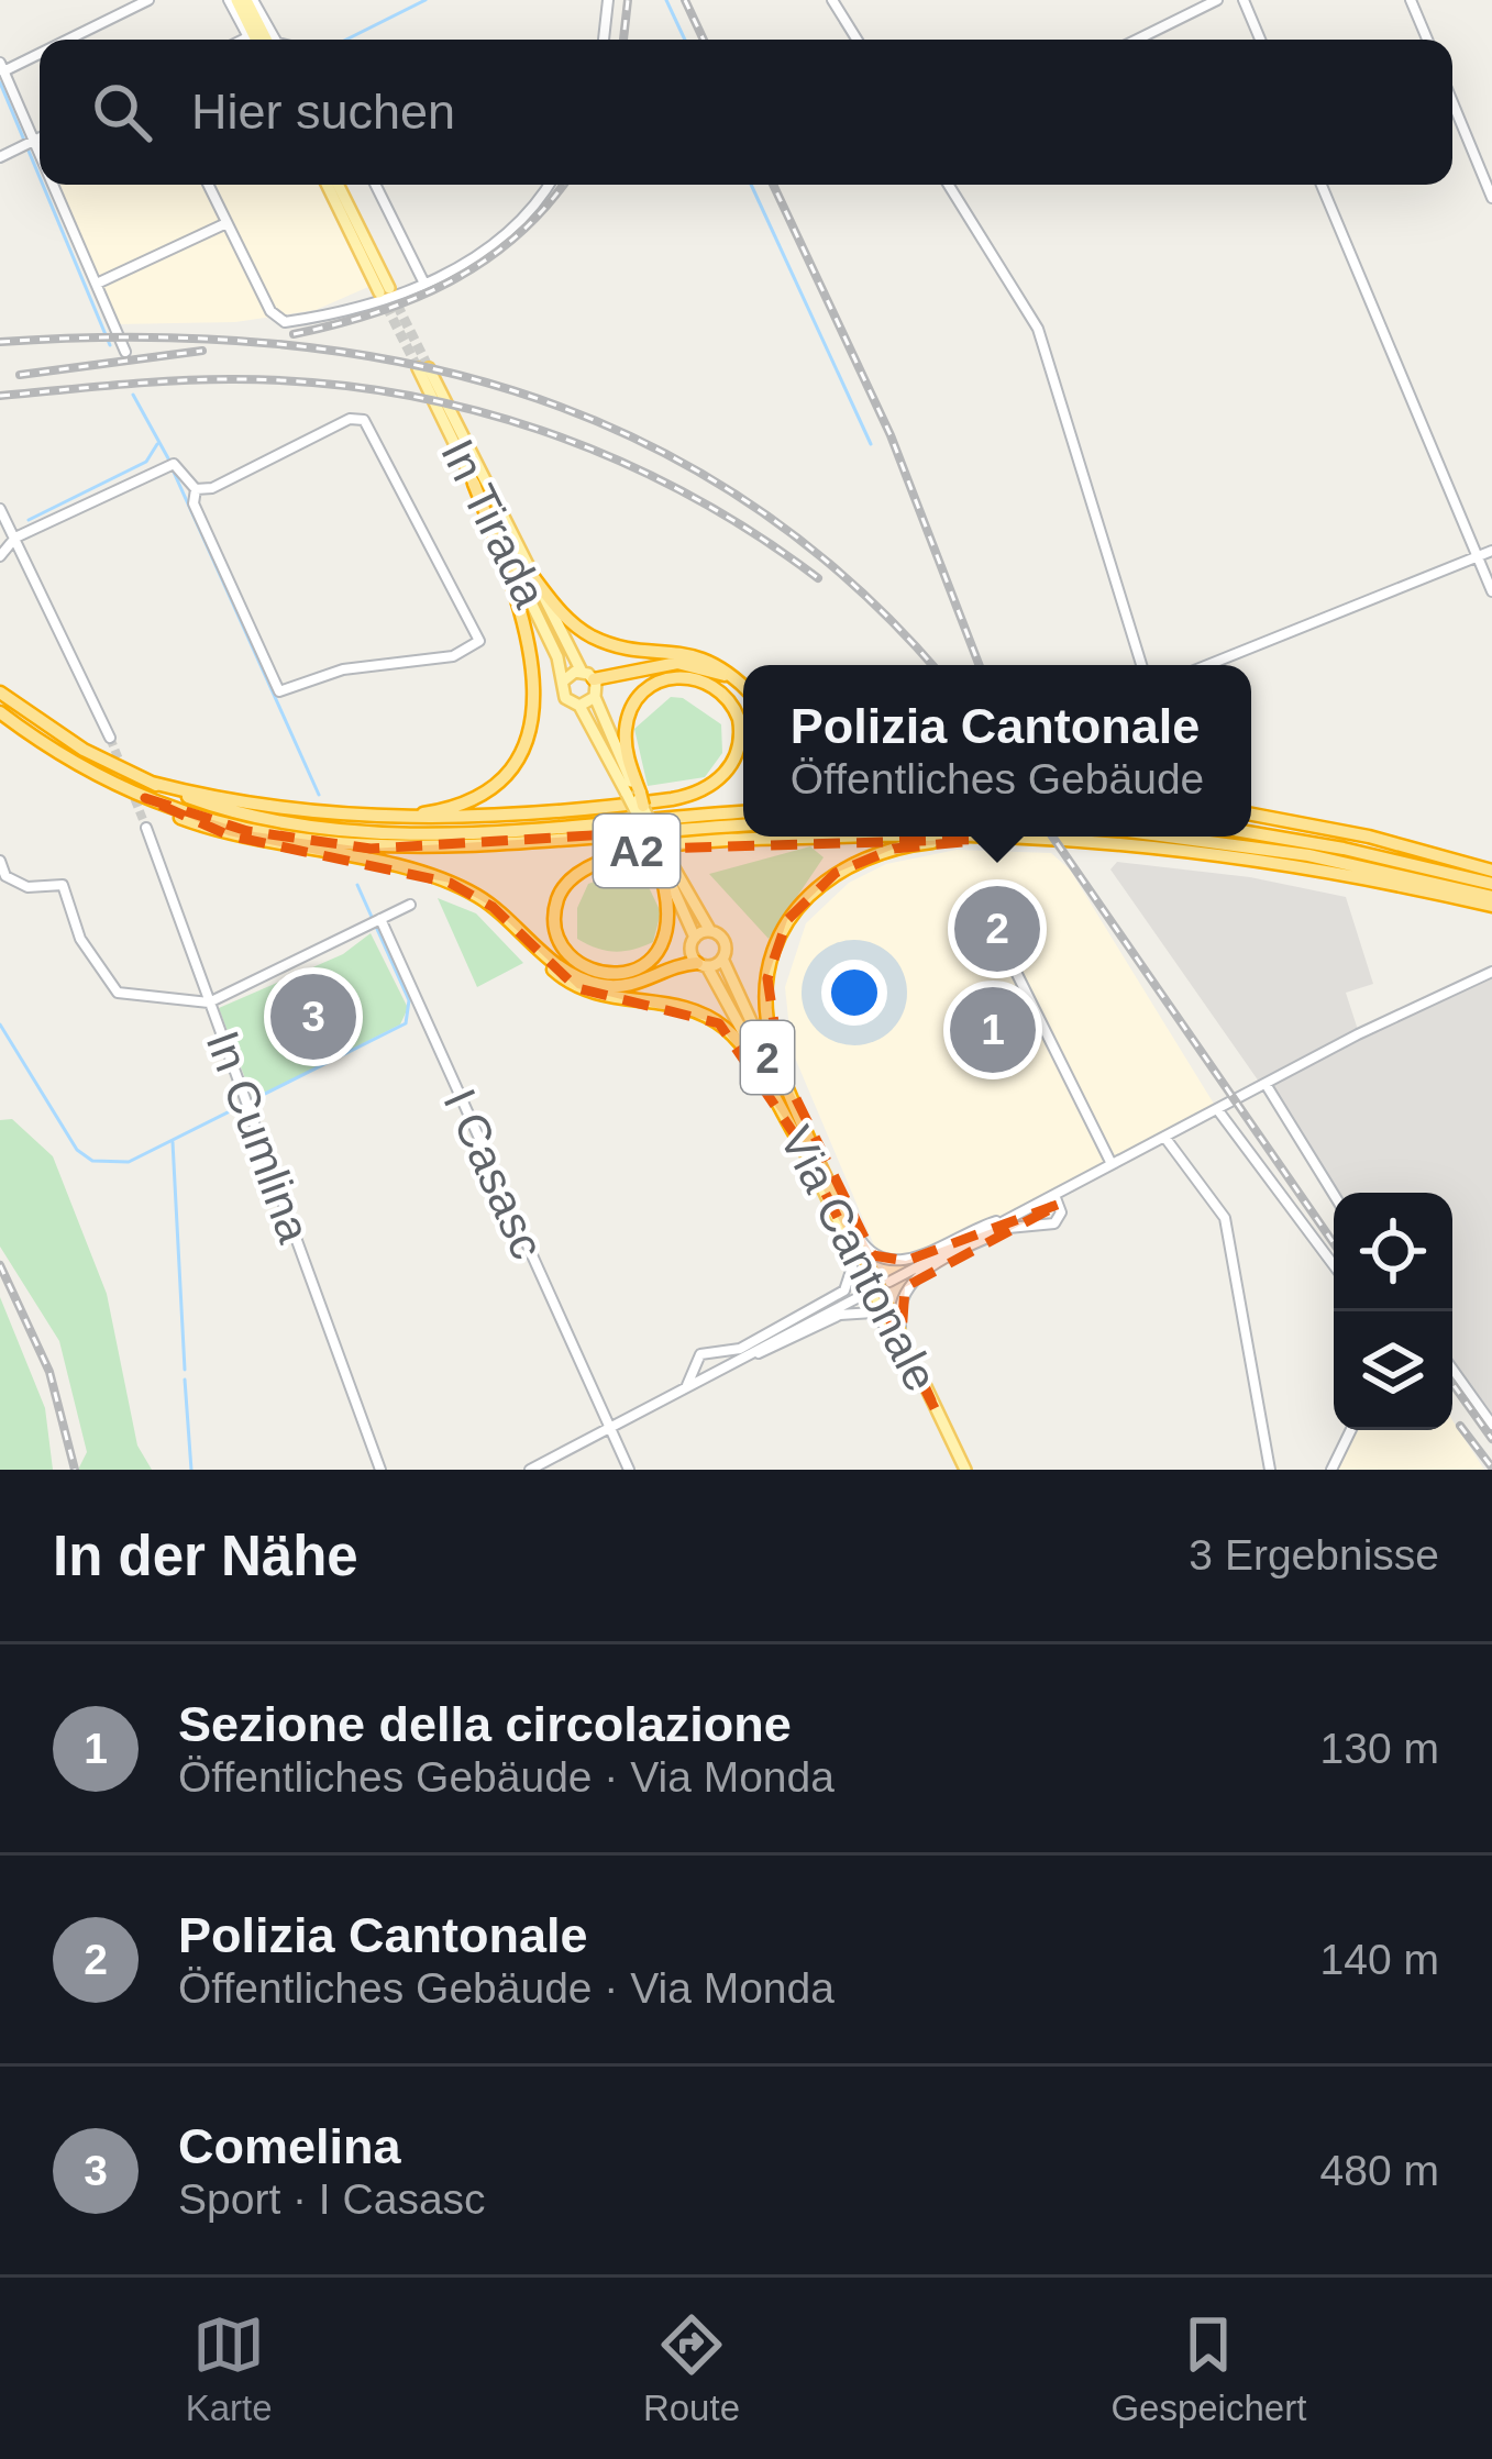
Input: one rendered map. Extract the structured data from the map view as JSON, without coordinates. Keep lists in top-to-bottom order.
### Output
{
  "streets": {
    "highway": ["A2"],
    "main road": ["In Tirada", "2", "Via Cantonale"],
    "street": ["In Cumlina", "I Casasc"]
  },
  "crossings": [
    ["In Tirada", "A2"],
    ["A2", "Via Cantonale"]
  ],
  "page": {
    "search": "Hier suchen",
    "popup": ["Polizia Cantonale", "Öffentliches Gebäude"],
    "pins": ["2", "3", "1"],
    "heading": ["In der Nähe", "3 Ergebnisse"],
    "list": [
      {
        "mark": "1",
        "name": "Sezione della circolazione",
        "note": "Öffentliches Gebäude · Via Monda",
        "value": "130 m"
      },
      {
        "mark": "2",
        "name": "Polizia Cantonale",
        "note": "Öffentliches Gebäude · Via Monda",
        "value": "140 m"
      },
      {
        "mark": "3",
        "name": "Comelina",
        "note": "Sport · I Casasc",
        "value": "480 m"
      }
    ],
    "nav": ["Karte", "Route", "Gespeichert"]
  }
}
